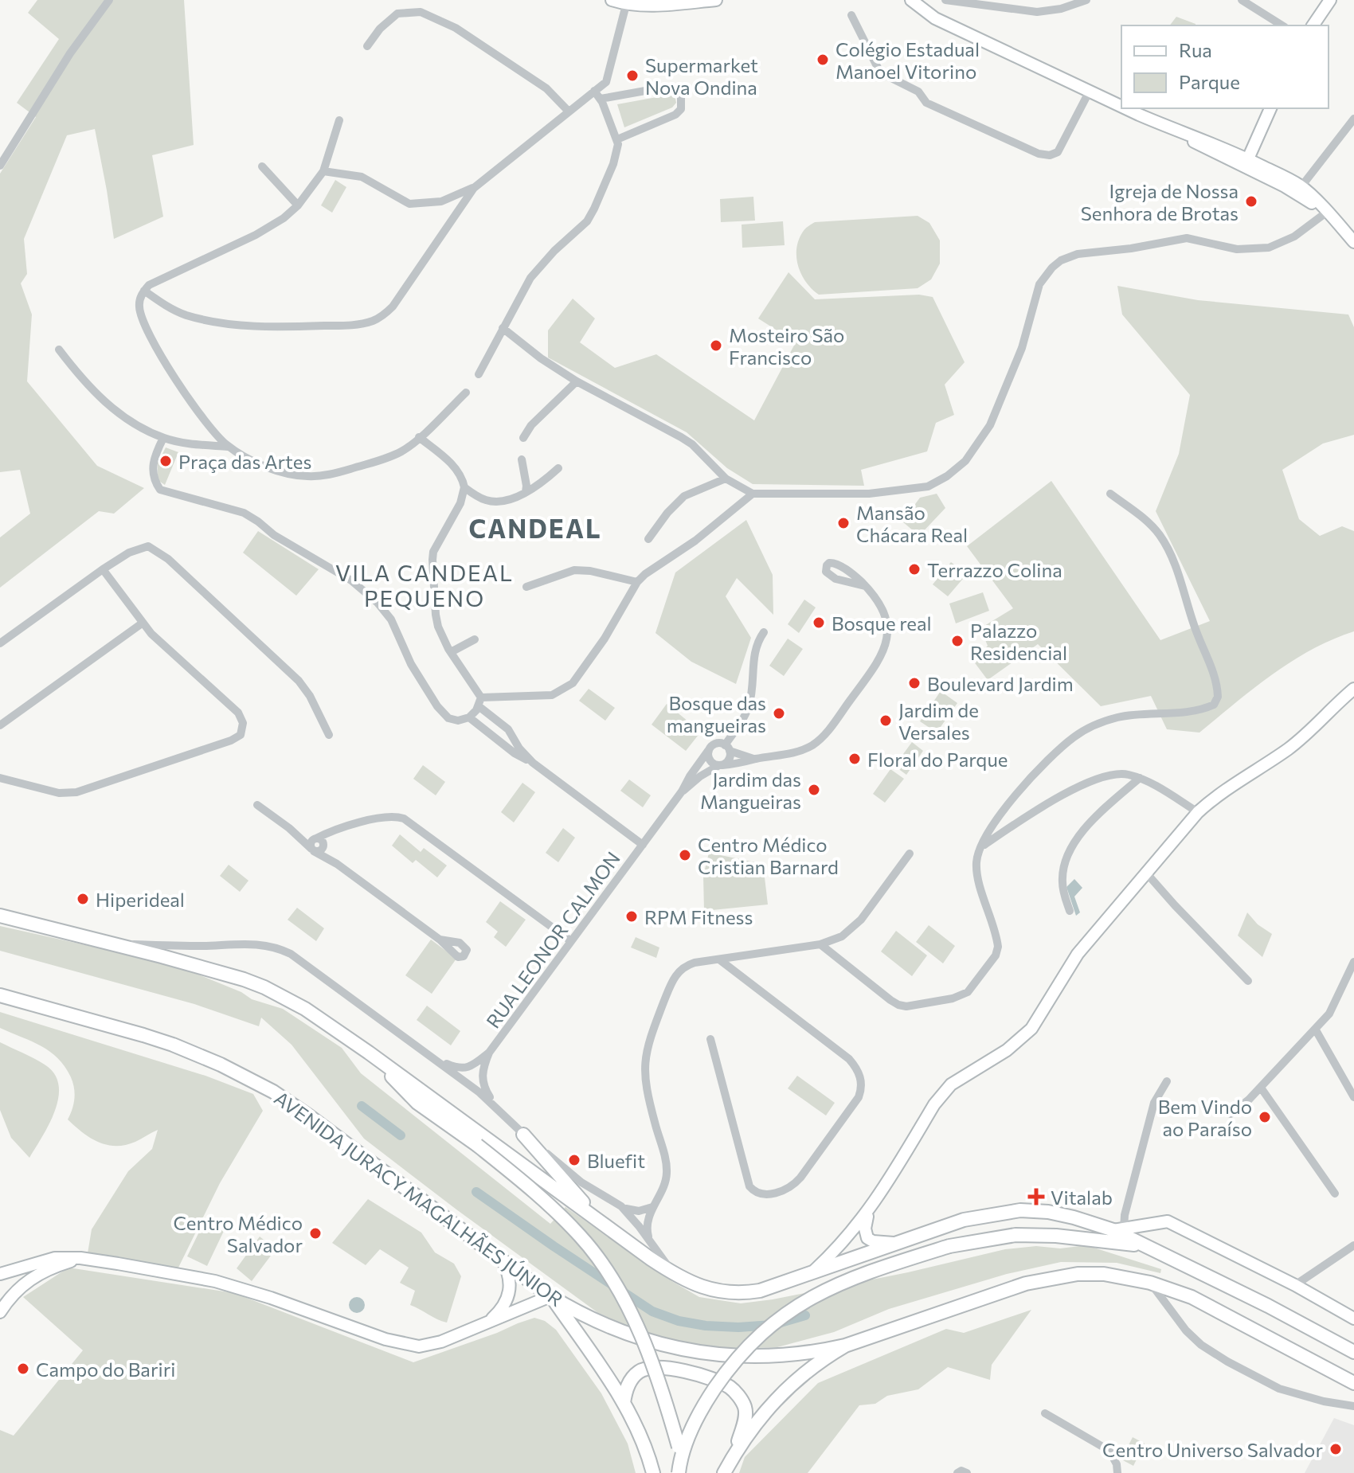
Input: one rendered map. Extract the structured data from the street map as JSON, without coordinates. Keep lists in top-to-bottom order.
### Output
{
  "streets": {
    "main road": ["AVENIDA JURACY MAGALHÃES JÚNIOR"],
    "street": ["RUA LEONOR CALMON"]
  },
  "districts": ["CANDEAL", "VILA CANDEAL PEQUENO"],
  "places": {
    "other": [
      "Colégio Estadual Manoel Vitorino",
      "Supermarket Nova Ondina",
      "Igreja de Nossa Senhora de Brotas",
      "Mosteiro São Francisco",
      "Praça das Artes",
      "Mansão Chácara Real",
      "Terrazzo Colina",
      "Bosque real",
      "Palazzo Residencial",
      "Boulevard Jardim",
      "Bosque das mangueiras",
      "Jardim de Versales",
      "Floral do Parque",
      "Jardim das Mangueiras",
      "Centro Médico Cristian Barnard",
      "Hiperideal",
      "RPM Fitness",
      "Bem Vindo ao Paraíso",
      "Bluefit",
      "Centro Médico Salvador",
      "Campo do Bariri",
      "Centro Universo Salvador"
    ],
    "health": ["Vitalab"]
  },
  "legend": ["Rua", "Parque"]
}
